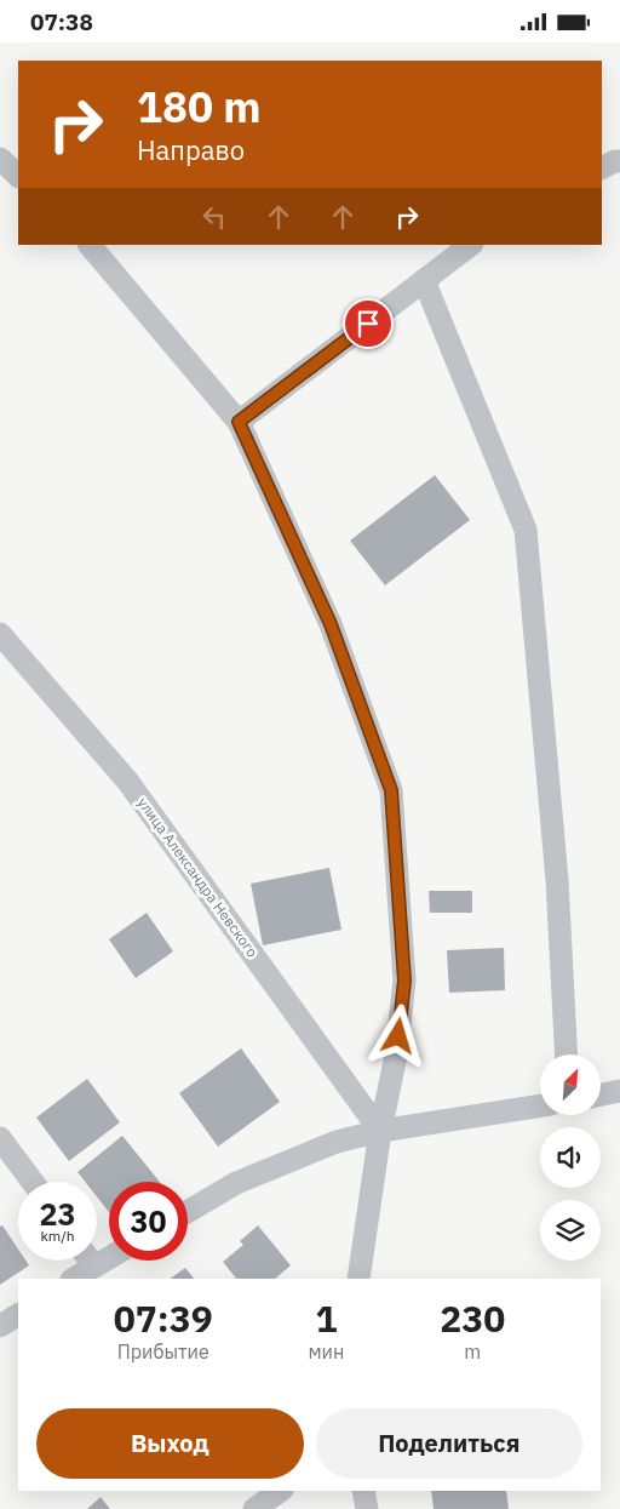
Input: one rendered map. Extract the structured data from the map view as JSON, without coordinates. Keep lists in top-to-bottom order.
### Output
{
  "streets": {
    "street": ["улица Александра Невского"]
  },
  "north": "top right",
  "page": {
    "status": "07:38",
    "turn": ["180 m", "Направо"],
    "speed": "23 km/h",
    "limit": "30",
    "eta": [
      "07:39",
      "Прибытие",
      "1",
      "мин",
      "230",
      "m"
    ],
    "buttons": ["Выход", "Поделиться"]
  }
}
